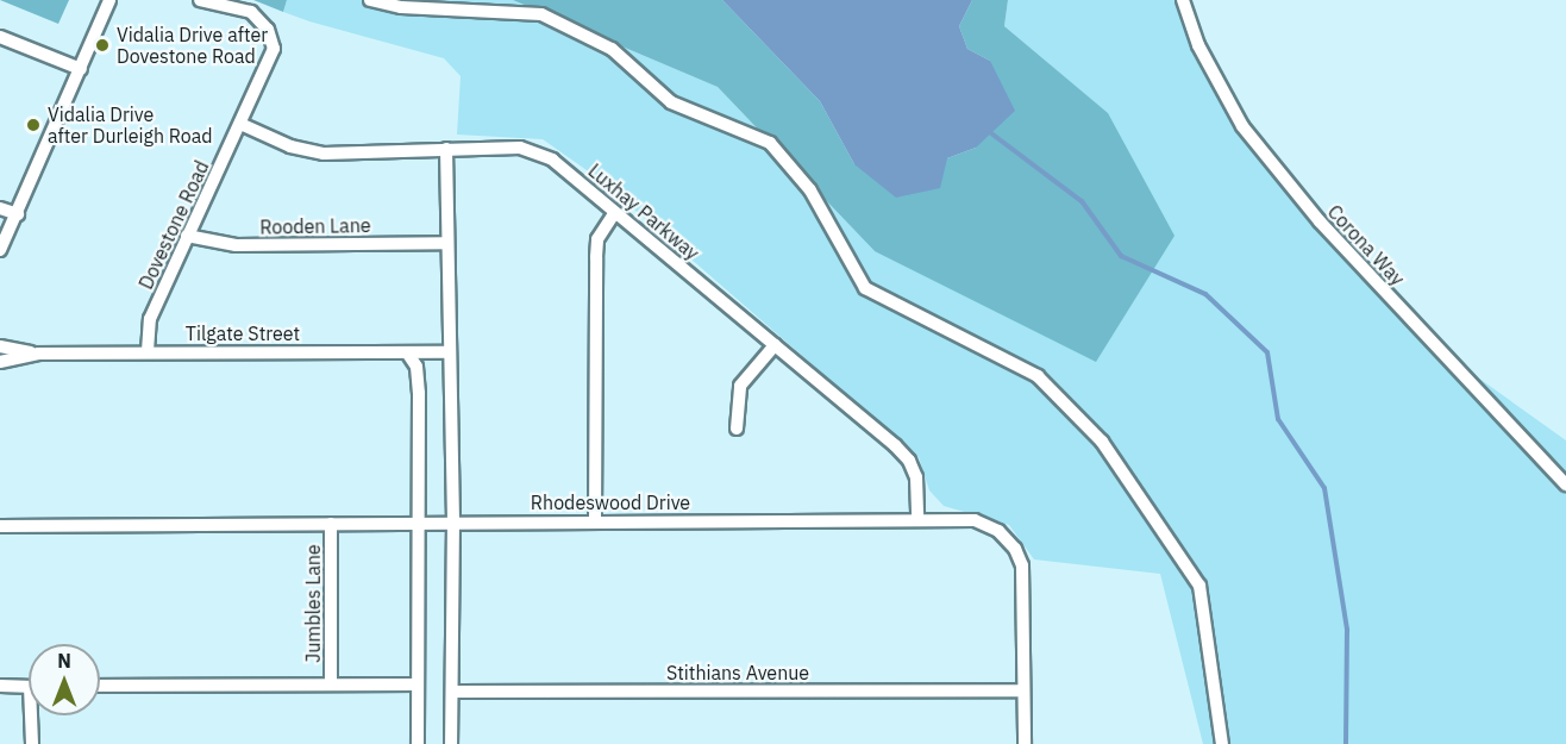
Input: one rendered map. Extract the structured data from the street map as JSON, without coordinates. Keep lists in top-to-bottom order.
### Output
{
  "streets": {
    "street": [
      "Luxhay Parkway",
      "Dovestone Road",
      "Rooden Lane",
      "Corona Way",
      "Tilgate Street",
      "Rhodeswood Drive",
      "Jumbles Lane",
      "Stithians Avenue"
    ]
  },
  "crossings": [
    ["Luxhay Parkway", "Dovestone Road"],
    ["Luxhay Parkway", "Rhodeswood Drive"],
    ["Dovestone Road", "Rooden Lane"],
    ["Dovestone Road", "Tilgate Street"],
    ["Rhodeswood Drive", "Jumbles Lane"],
    ["Rhodeswood Drive", "Stithians Avenue"]
  ],
  "places": ["Vidalia Drive after Dovestone Road", "Vidalia Drive after Durleigh Road"],
  "north": "top"
}
